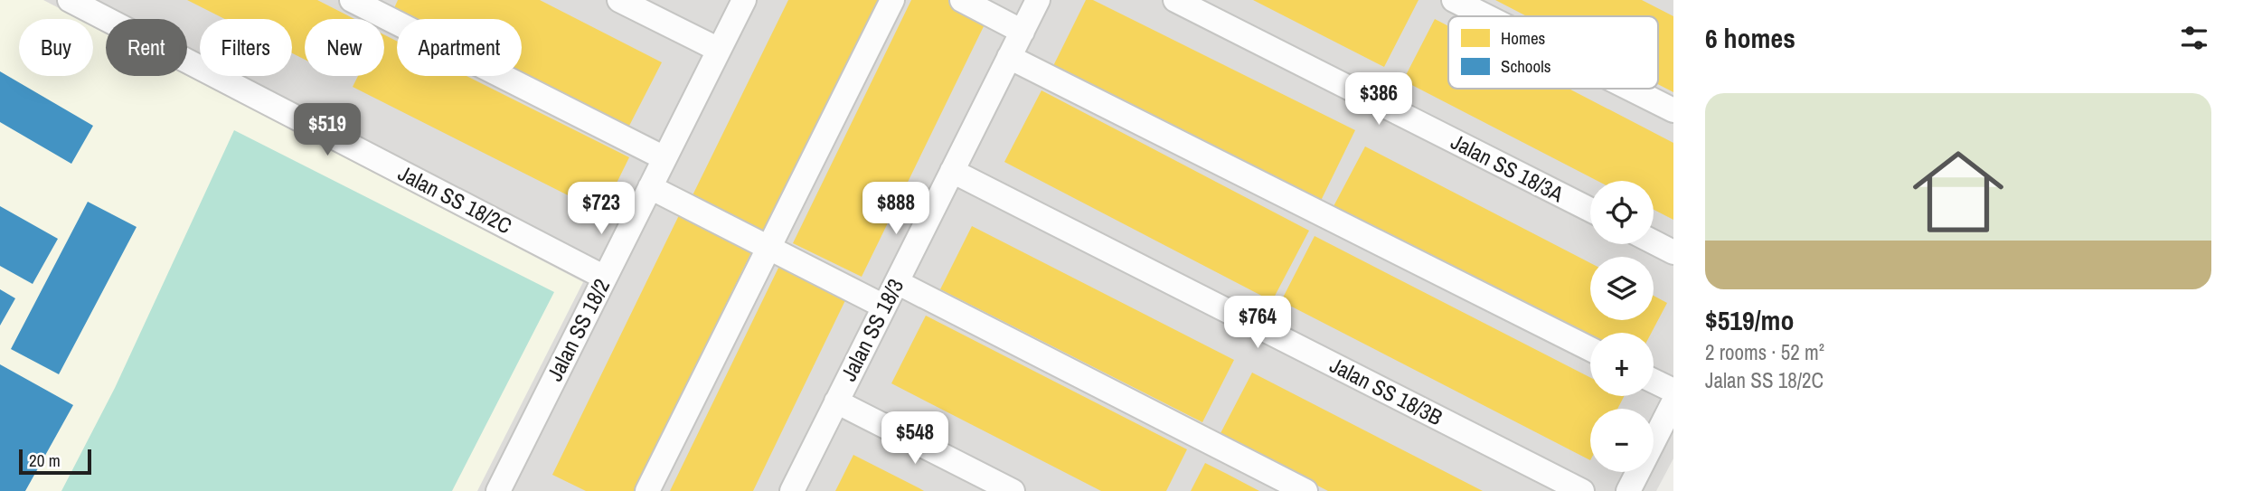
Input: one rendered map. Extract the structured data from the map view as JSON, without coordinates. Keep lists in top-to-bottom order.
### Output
{
  "streets": {
    "street": [
      "Jalan SS 18/3A",
      "Jalan SS 18/2C",
      "Jalan SS 18/2",
      "Jalan SS 18/3",
      "Jalan SS 18/3B"
    ]
  },
  "crossings": [
    ["Jalan SS 18/2C", "Jalan SS 18/2"],
    ["Jalan SS 18/3", "Jalan SS 18/3B"]
  ],
  "legend": ["Homes", "Schools"],
  "scale_bar": "20 m",
  "page": {
    "heading": "6 homes",
    "chip": [
      "Buy",
      "Rent",
      "Filters",
      "New",
      "Apartment"
    ],
    "price": [
      "$386",
      "$519",
      "$723",
      "$888",
      "$764",
      "$548"
    ],
    "list": [
      {
        "name": "$519/mo",
        "note": "2 rooms · 52 m² · Jalan SS 18/2C"
      }
    ],
    "map_buttons": ["+", "−"],
    "scale": "20 m"
  }
}
